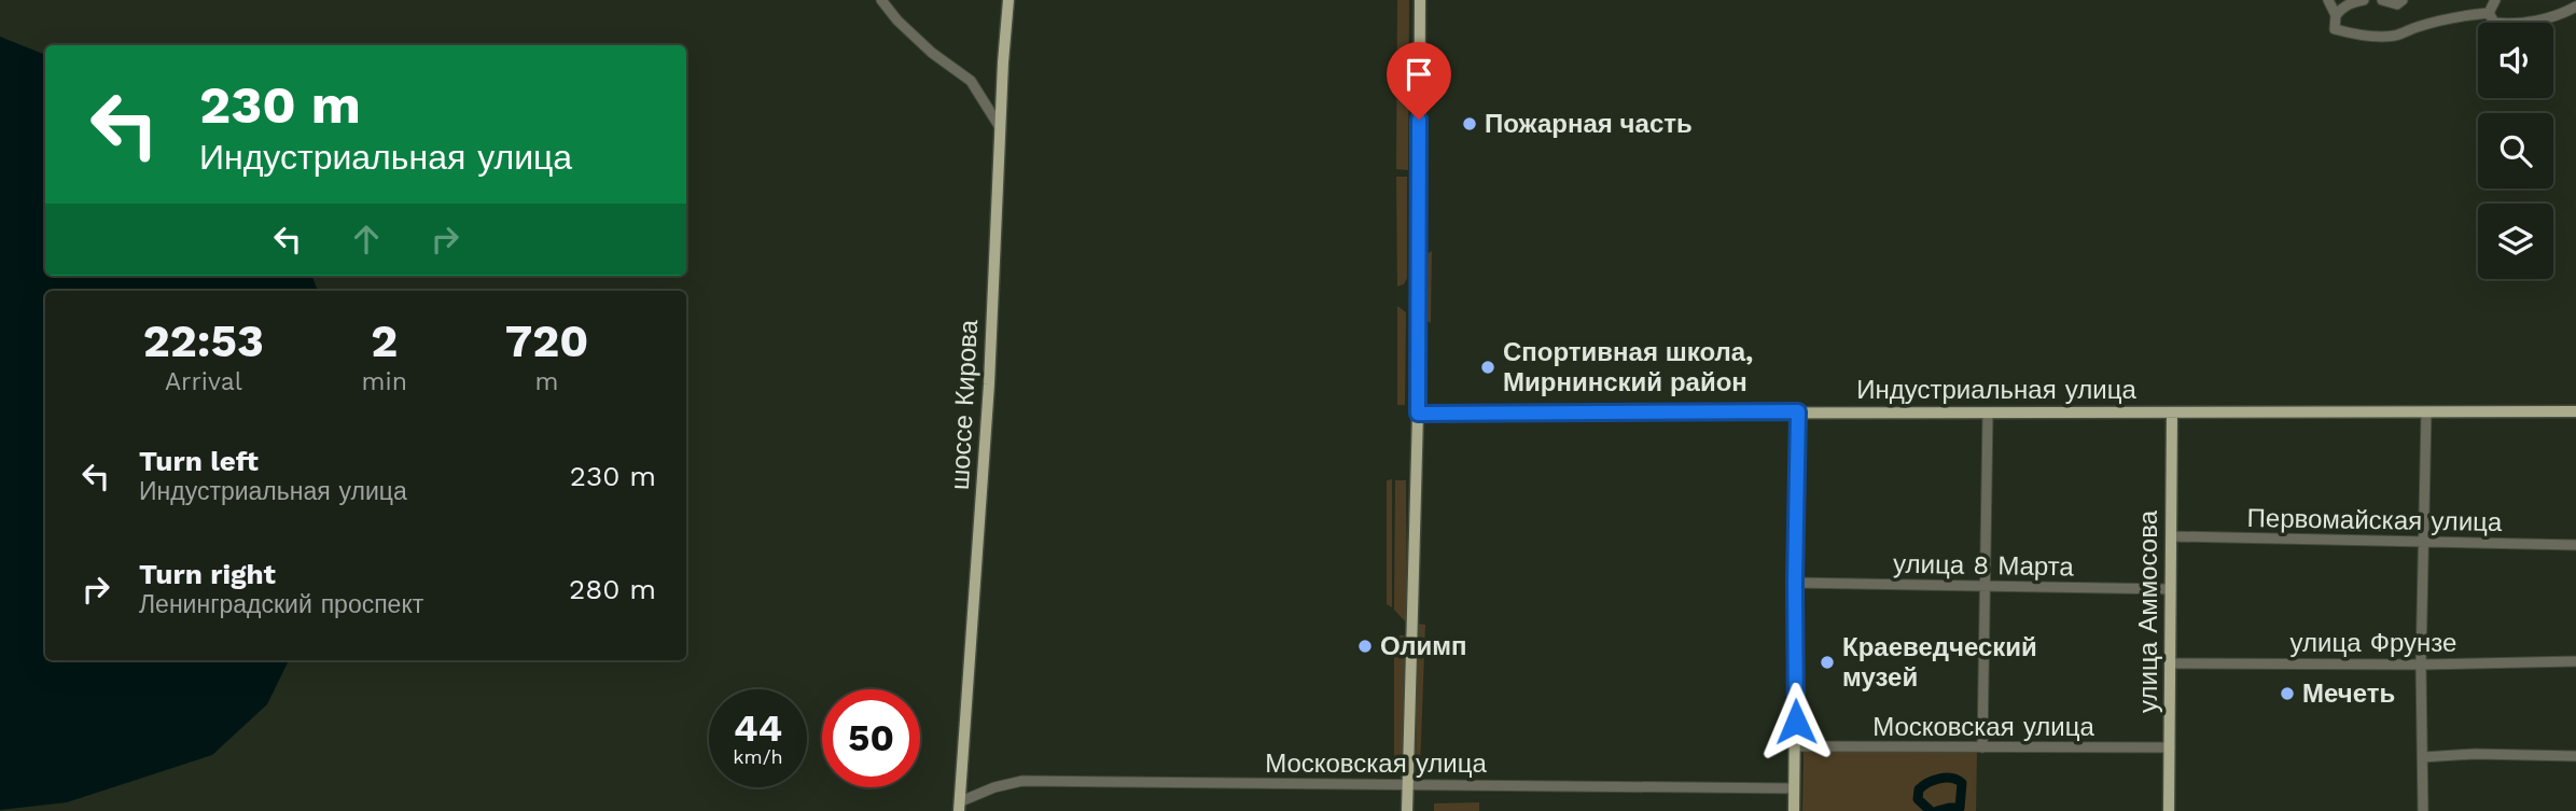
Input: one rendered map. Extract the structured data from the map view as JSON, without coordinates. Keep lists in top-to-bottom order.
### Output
{
  "streets": {
    "main road": ["Индустриальная улица", "шоссе Кирова", "улица Аммосова"],
    "street": [
      "Первомайская улица",
      "улица 8 Марта",
      "улица Фрунзе",
      "Московская улица"
    ]
  },
  "crossings": [
    ["Индустриальная улица", "улица Аммосова"],
    ["шоссе Кирова", "Московская улица"],
    ["Первомайская улица", "улица Аммосова"],
    ["улица 8 Марта", "улица Аммосова"],
    ["улица Аммосова", "улица Фрунзе"],
    ["улица Аммосова", "Московская улица"]
  ],
  "places": [
    "Пожарная часть",
    "Спортивная школа, Мирнинский район",
    "Олимп",
    "Краеведческий музей",
    "Мечеть"
  ],
  "page": {
    "turn": ["230 m", "Индустриальная улица"],
    "eta": [
      "22:53",
      "Arrival",
      "2",
      "min",
      "720",
      "m"
    ],
    "list": [
      {
        "name": "Turn left",
        "note": "Индустриальная улица",
        "value": "230 m"
      },
      {
        "name": "Turn right",
        "note": "Ленинградский проспект",
        "value": "280 m"
      }
    ],
    "speed": "44 km/h",
    "limit": "50"
  }
}
